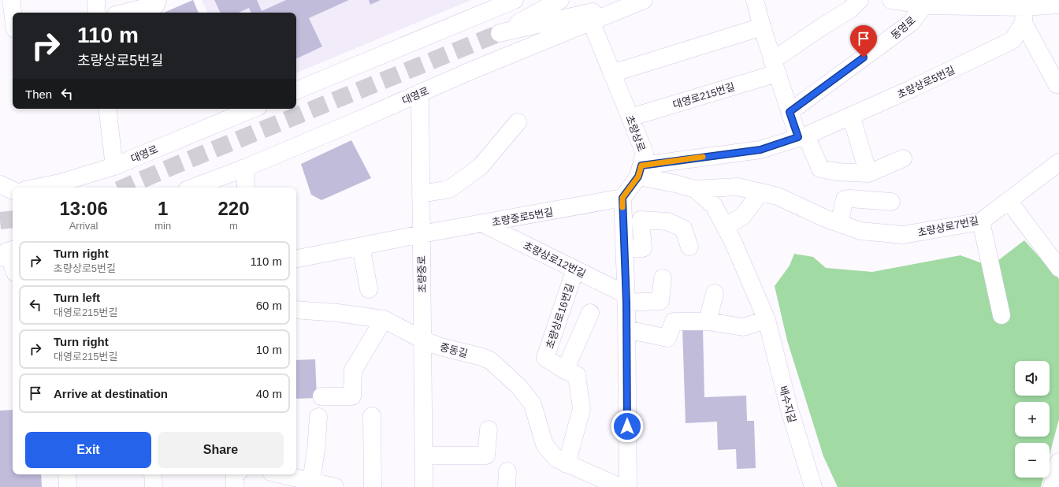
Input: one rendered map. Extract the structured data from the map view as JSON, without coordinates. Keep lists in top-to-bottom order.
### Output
{
  "streets": {
    "street": [
      "동영로",
      "초량상로5번길",
      "대영로",
      "대영로215번길",
      "초량상로",
      "초량중로5번길",
      "초량상로7번길",
      "초량상로12번길",
      "초량중로",
      "초량상로16번길",
      "중동길",
      "배수지길"
    ]
  },
  "crossings": [
    ["동영로", "초량상로5번길"],
    ["초량상로5번길", "초량상로"],
    ["초량상로5번길", "초량상로7번길"],
    ["대영로", "초량상로"],
    ["대영로", "초량중로"],
    ["대영로215번길", "초량상로"],
    ["초량상로", "초량중로5번길"],
    ["초량상로", "초량상로7번길"],
    ["초량중로5번길", "초량상로12번길"],
    ["초량중로5번길", "초량중로"],
    ["초량상로7번길", "배수지길"],
    ["초량상로12번길", "초량상로16번길"],
    ["초량중로", "중동길"]
  ],
  "page": {
    "turn": ["110 m", "초량상로5번길"],
    "then": "Then",
    "eta": [
      "13:06",
      "Arrival",
      "1",
      "min",
      "220",
      "m"
    ],
    "list": [
      {
        "name": "Turn right",
        "note": "초량상로5번길",
        "value": "110 m"
      },
      {
        "name": "Turn left",
        "note": "대영로215번길",
        "value": "60 m"
      },
      {
        "name": "Turn right",
        "note": "대영로215번길",
        "value": "10 m"
      },
      {
        "name": "Arrive at destination",
        "value": "40 m"
      }
    ],
    "map_buttons": ["+", "−"],
    "buttons": ["Exit", "Share"]
  }
}
